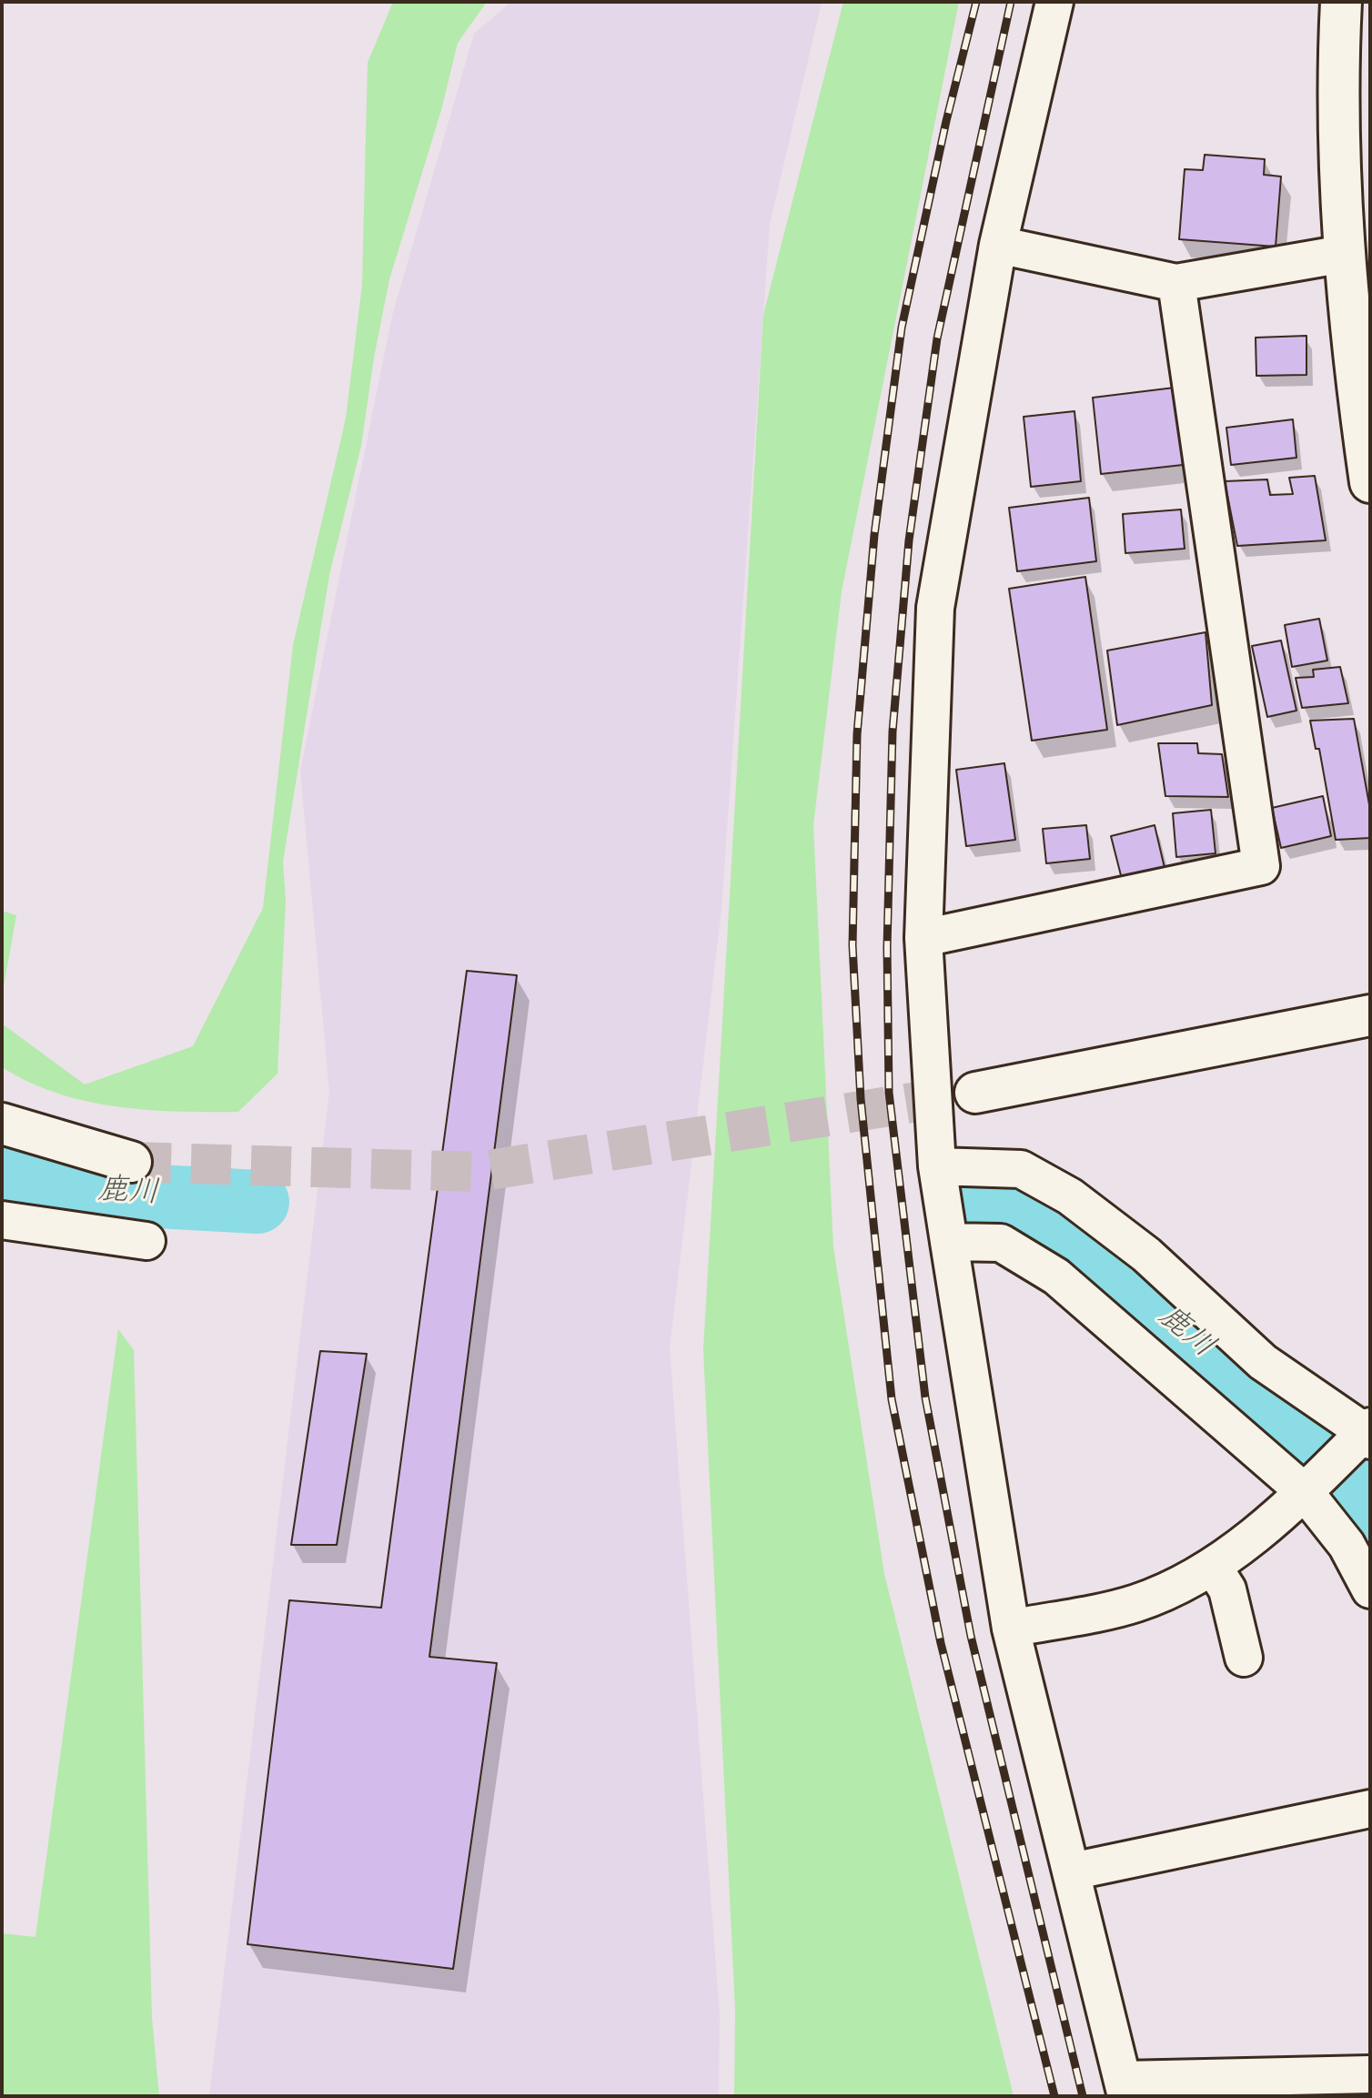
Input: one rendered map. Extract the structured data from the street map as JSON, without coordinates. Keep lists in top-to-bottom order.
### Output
{
  "water": ["鹿川"]
}
